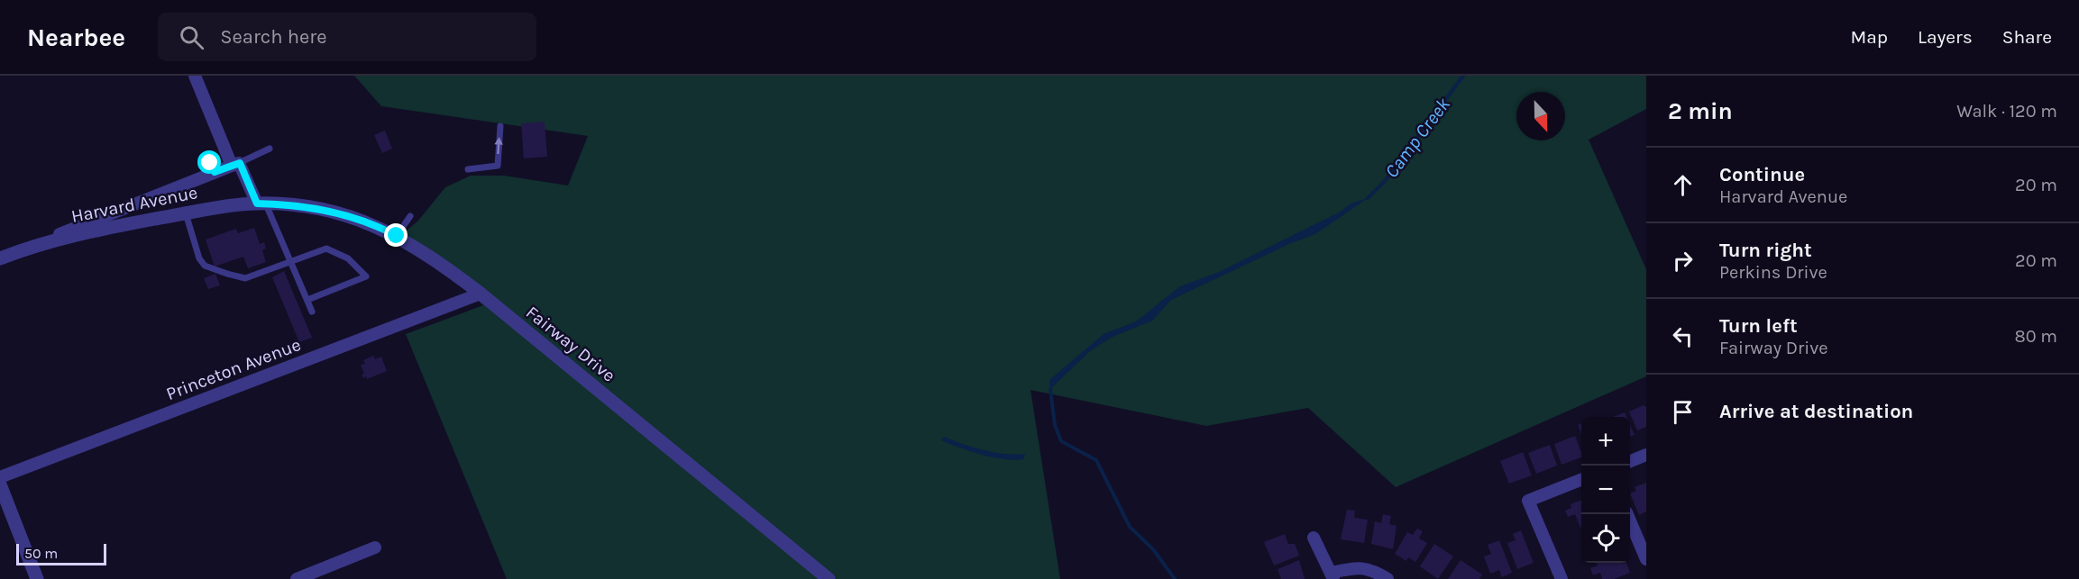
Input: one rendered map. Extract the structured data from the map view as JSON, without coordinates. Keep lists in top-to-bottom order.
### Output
{
  "streets": {
    "street": ["Harvard Avenue", "Fairway Drive", "Princeton Avenue"]
  },
  "crossings": [
    ["Harvard Avenue", "Fairway Drive"],
    ["Fairway Drive", "Princeton Avenue"]
  ],
  "water": ["Camp Creek"],
  "scale_bar": "50 m",
  "north": "bottom",
  "page": {
    "header": "Nearbee",
    "search": "Search here",
    "nav": ["Map", "Layers", "Share"],
    "heading": ["2 min", "Walk · 120 m"],
    "list": [
      ["Continue", "Harvard Avenue", "20 m"],
      ["Turn right", "Perkins Drive", "20 m"],
      ["Turn left", "Fairway Drive", "80 m"],
      "Arrive at destination"
    ],
    "map_buttons": ["+", "−"],
    "scale": "50 m"
  }
}
